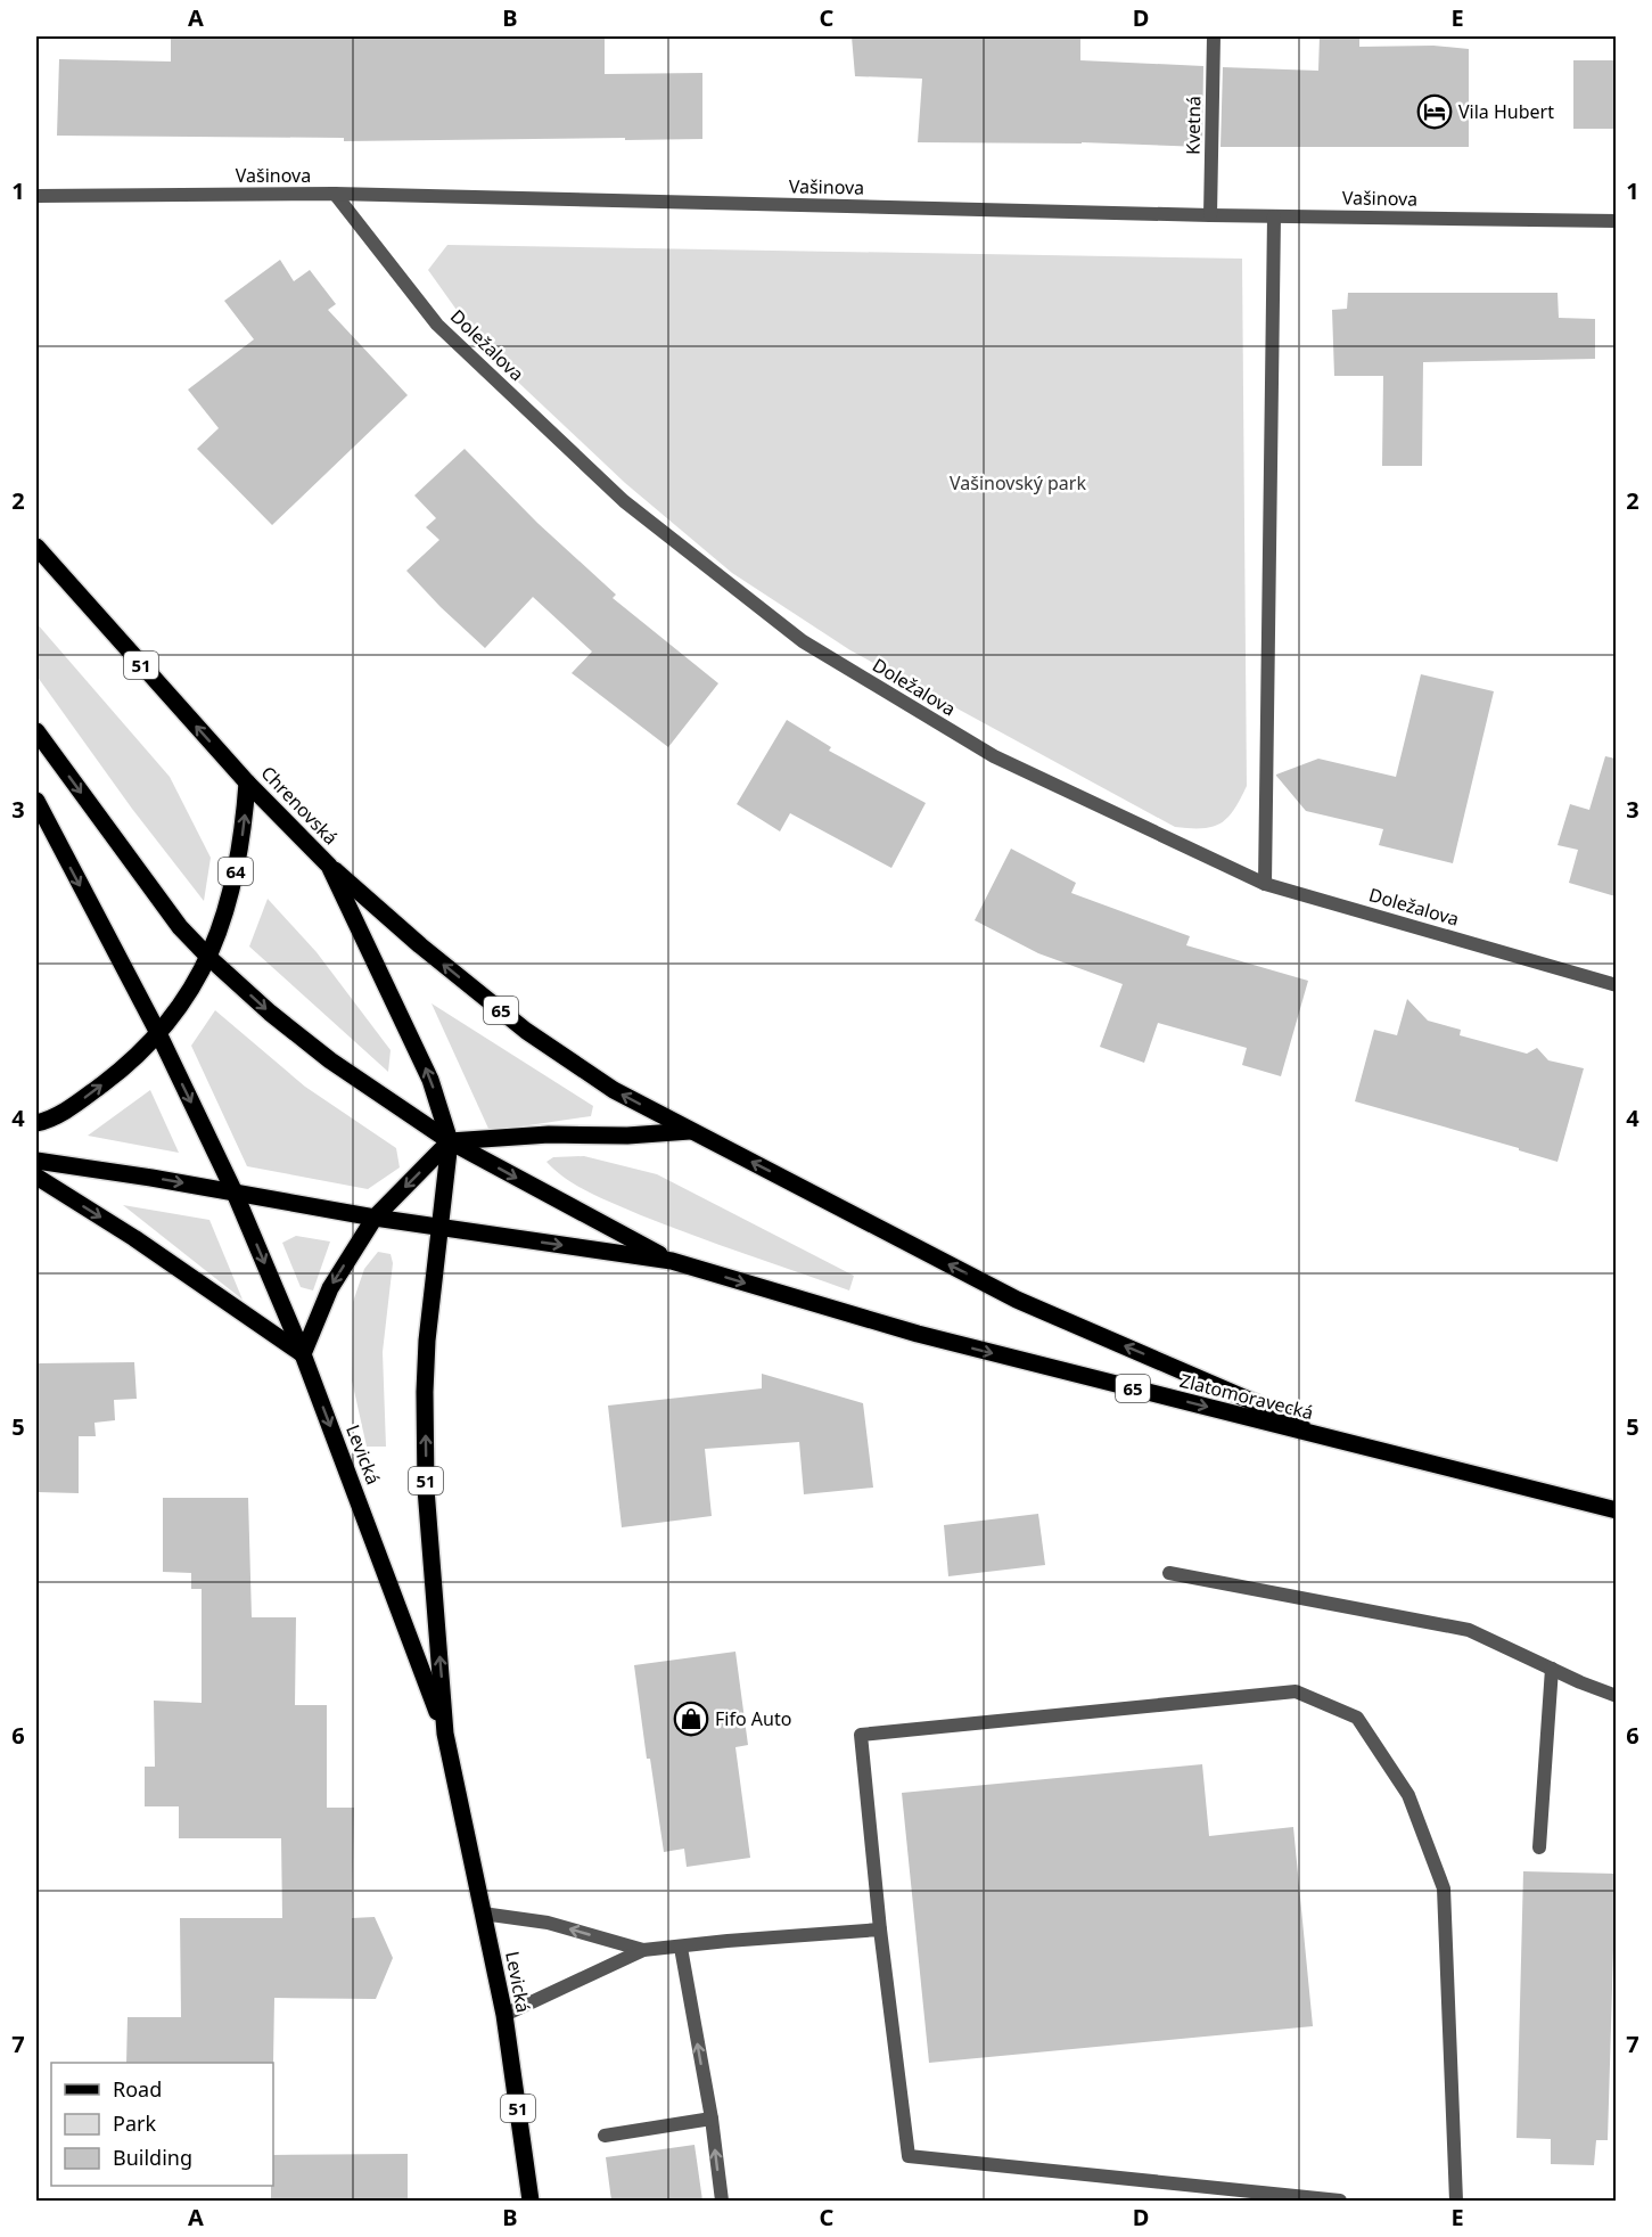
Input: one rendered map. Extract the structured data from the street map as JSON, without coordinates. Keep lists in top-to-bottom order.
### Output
{
  "streets": {
    "main road": [
      "51",
      "Chrenovská",
      "64",
      "65",
      "Zlatomoravecká",
      "Levická"
    ],
    "street": ["Kvetná", "Vašinova", "Doležalova"]
  },
  "crossings": [
    ["Kvetná", "Vašinova"],
    ["Vašinova", "Doležalova"],
    ["51", "64"],
    ["51", "65"],
    ["51", "Levická"],
    ["Chrenovská", "64"],
    ["Chrenovská", "65"],
    ["Chrenovská", "Levická"],
    ["64", "65"],
    ["65", "Zlatomoravecká"],
    ["65", "Levická"]
  ],
  "parks": ["Vašinovský park"],
  "places": {
    "hotel": ["Vila Hubert"],
    "shop": ["Fifo Auto"]
  },
  "legend": ["Road", "Park", "Building"],
  "grid": {
    "columns": [
      "A",
      "B",
      "C",
      "D",
      "E"
    ],
    "rows": [
      "1",
      "2",
      "3",
      "4",
      "5",
      "6",
      "7"
    ]
  }
}
